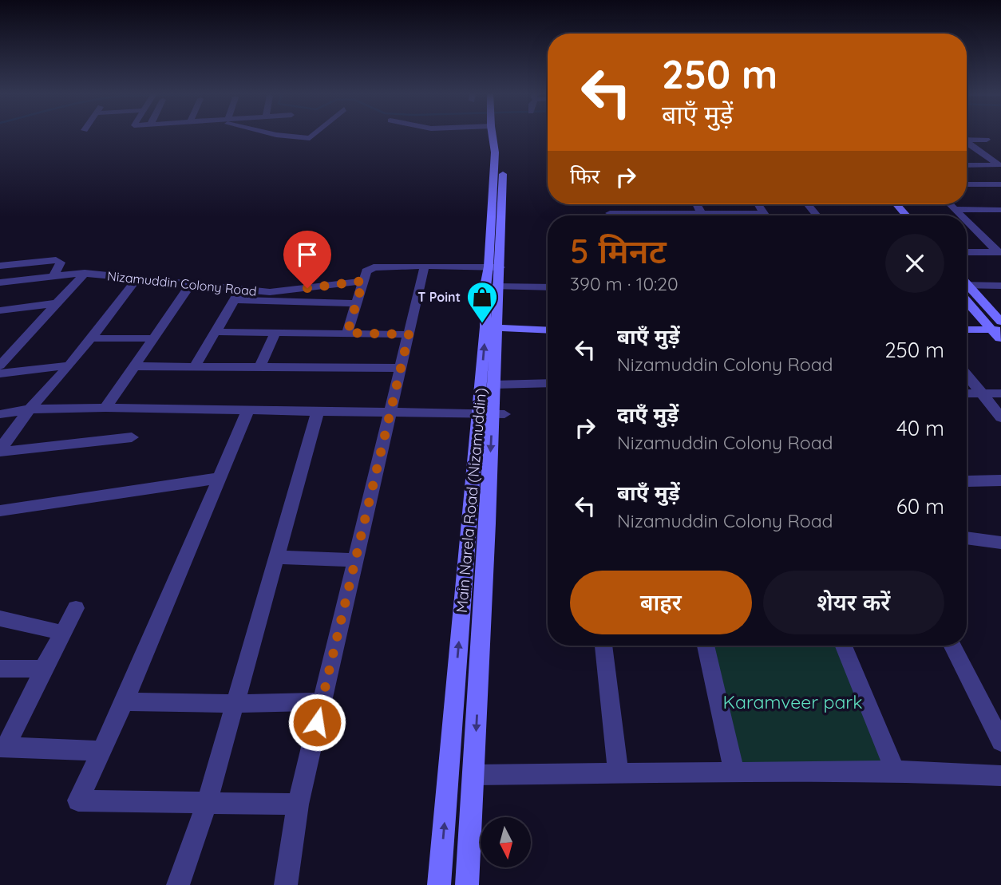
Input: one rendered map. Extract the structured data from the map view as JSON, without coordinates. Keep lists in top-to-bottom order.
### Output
{
  "streets": {
    "street": ["Nizamuddin Colony Road", "Main Narela Road (Nizamuddin)"]
  },
  "crossings": [
    ["Nizamuddin Colony Road", "Main Narela Road (Nizamuddin)"]
  ],
  "parks": ["Karamveer park"],
  "places": {
    "shop": ["T Point"]
  },
  "north": "bottom",
  "page": {
    "turn": ["250 m", "बाएँ मुड़ें"],
    "then": "फिर",
    "heading": ["5 मिनट", "390 m · 10:20"],
    "list": [
      {
        "name": "बाएँ मुड़ें",
        "note": "Nizamuddin Colony Road",
        "value": "250 m"
      },
      {
        "name": "दाएँ मुड़ें",
        "note": "Nizamuddin Colony Road",
        "value": "40 m"
      },
      {
        "name": "बाएँ मुड़ें",
        "note": "Nizamuddin Colony Road",
        "value": "60 m"
      }
    ],
    "buttons": ["बाहर", "शेयर करें"]
  }
}
